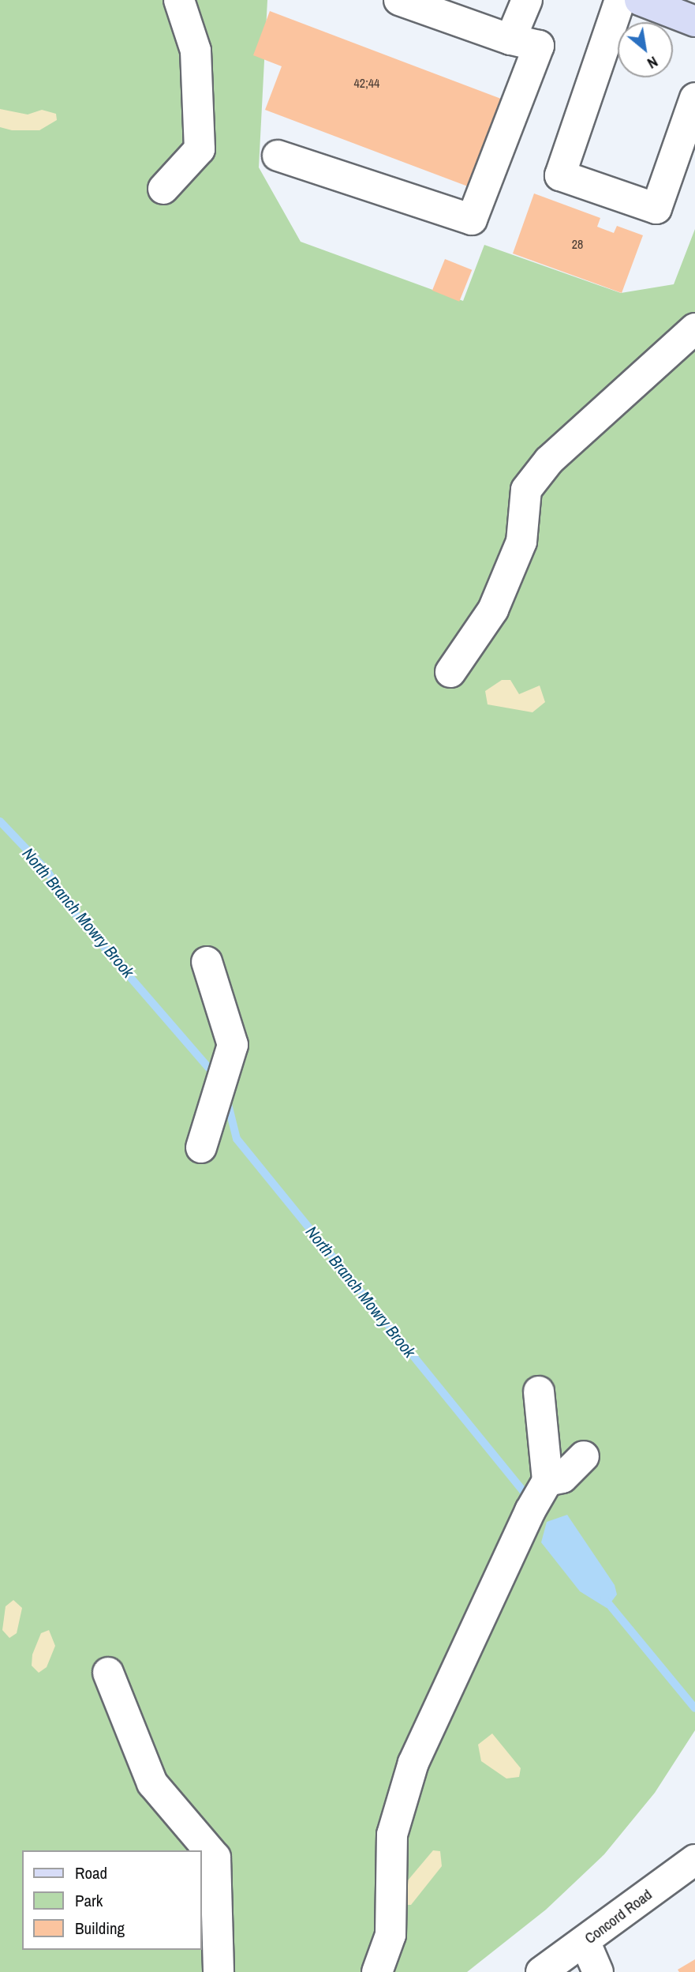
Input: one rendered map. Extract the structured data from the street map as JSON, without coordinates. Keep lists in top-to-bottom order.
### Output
{
  "streets": {
    "street": ["Concord Road"]
  },
  "water": ["North Branch Mowry Brook"],
  "house_numbers": ["42;44", "28"],
  "legend": ["Road", "Park", "Building"],
  "north": "bottom right"
}
